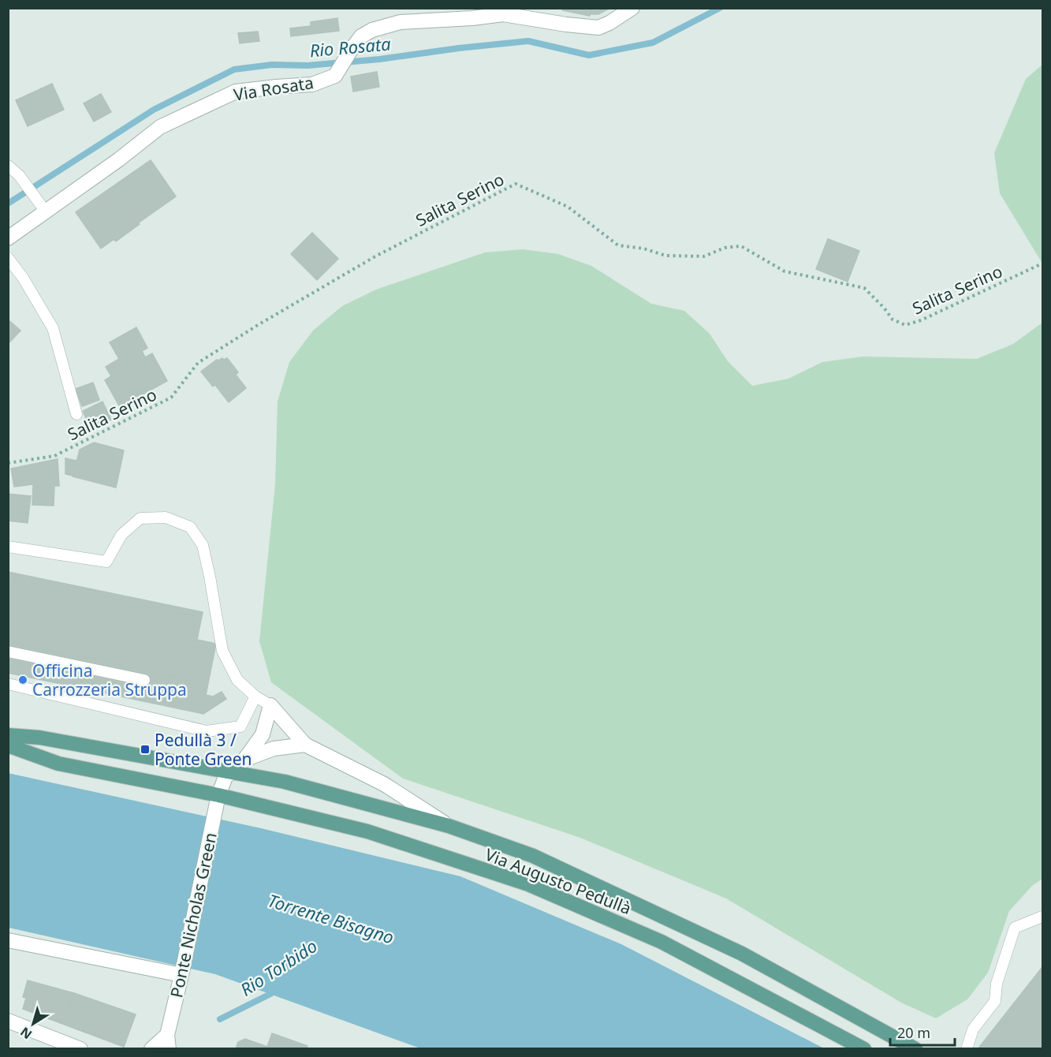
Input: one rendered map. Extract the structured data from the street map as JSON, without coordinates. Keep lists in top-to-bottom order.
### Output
{
  "streets": {
    "main road": ["Via Augusto Pedullà"],
    "street": ["Via Rosata", "Ponte Nicholas Green"],
    "path": ["Salita Serino"]
  },
  "crossings": [
    ["Via Augusto Pedullà", "Ponte Nicholas Green"]
  ],
  "water": ["Rio Rosata", "Torrente Bisagno", "Rio Torbido"],
  "places": {
    "other": ["Officina Carrozzeria Struppa"],
    "transit": ["Pedullà 3 / Ponte Green"]
  },
  "scale_bar": "20 m",
  "north": "bottom left"
}
